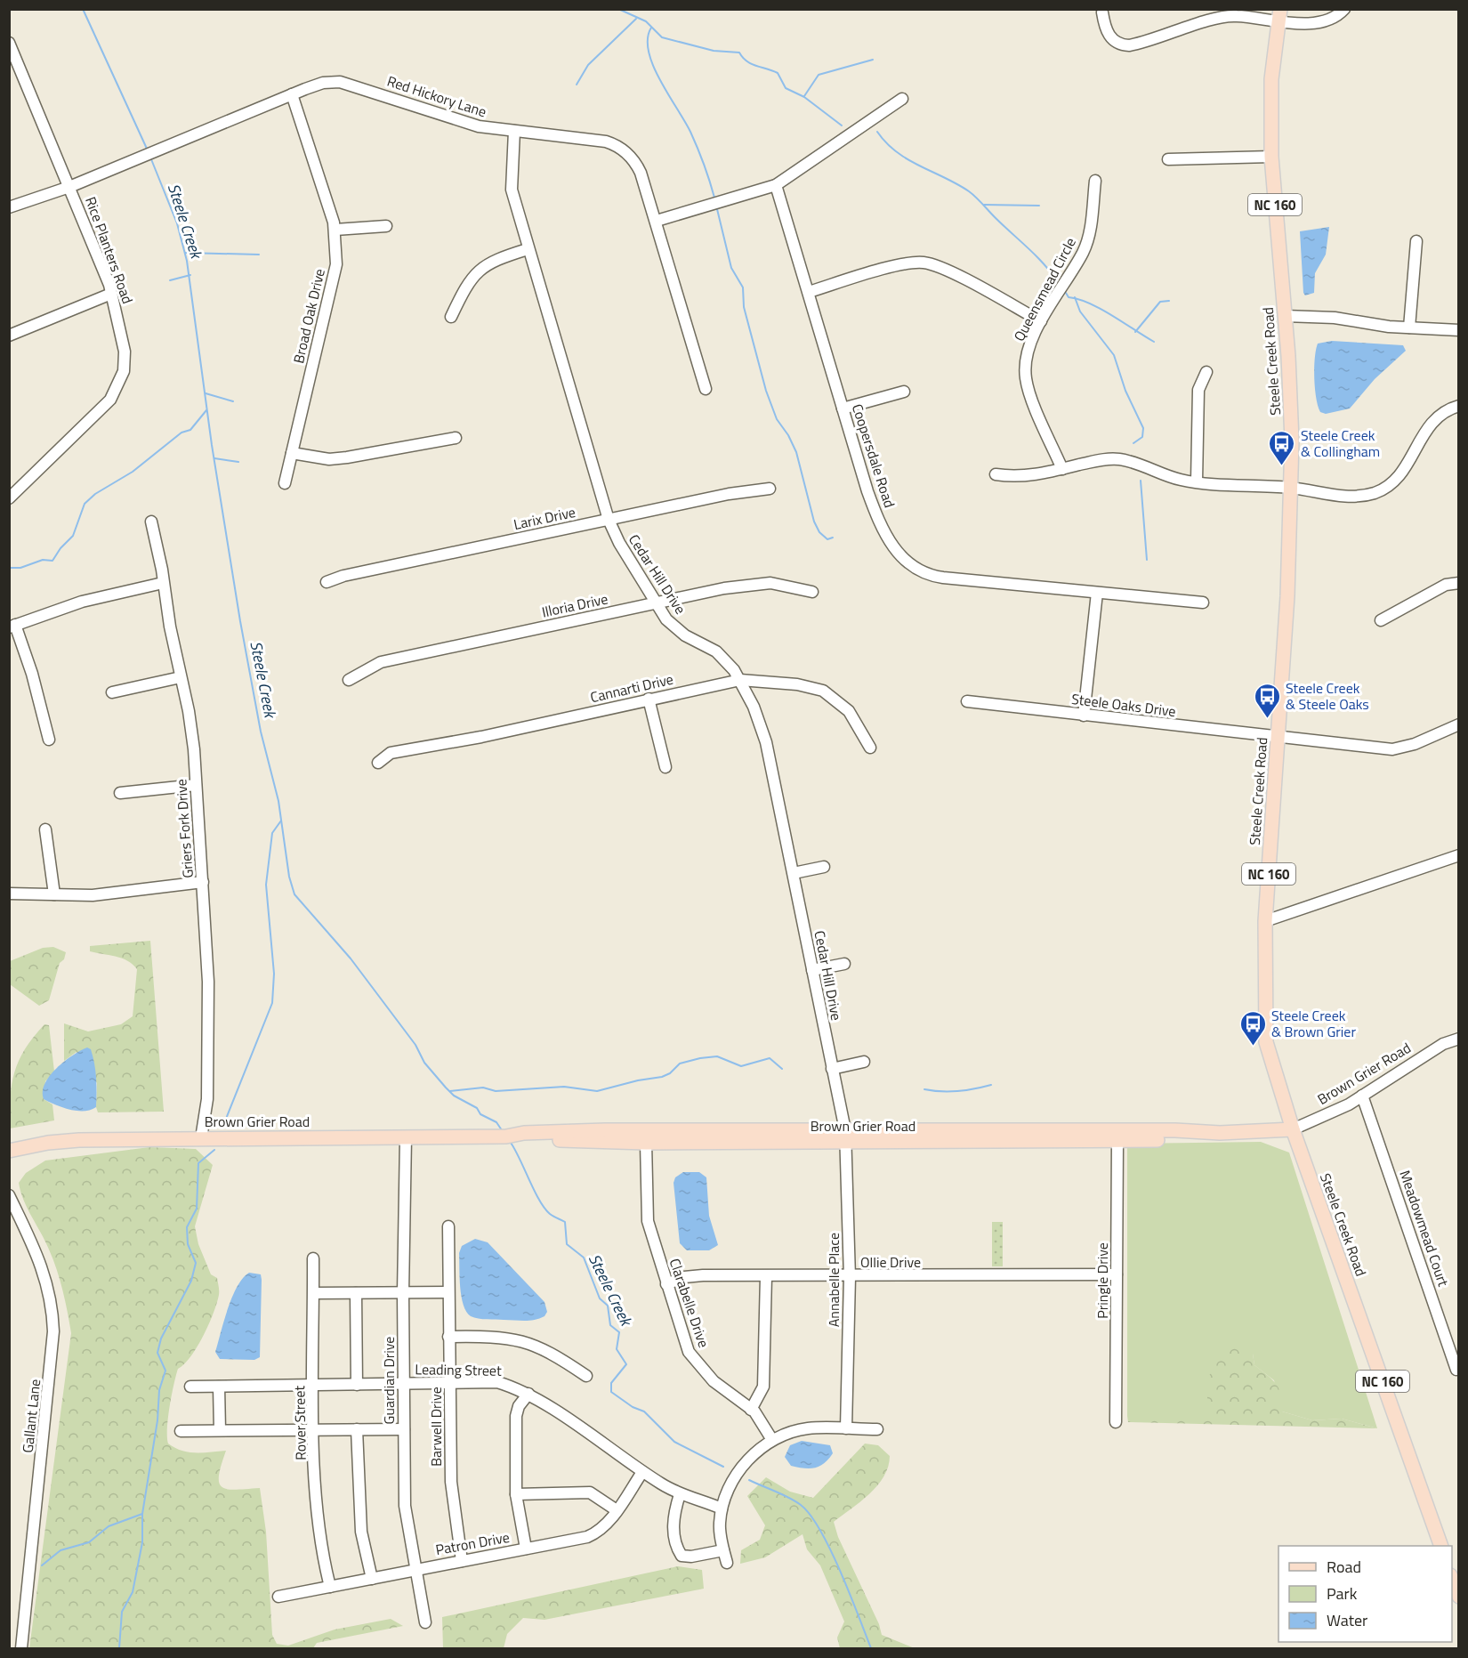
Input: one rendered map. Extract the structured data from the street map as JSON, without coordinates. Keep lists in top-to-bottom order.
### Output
{
  "streets": {
    "main road": ["NC 160", "Steele Creek Road", "Brown Grier Road"],
    "street": [
      "Red Hickory Lane",
      "Rice Planters Road",
      "Queensmead Circle",
      "Broad Oak Drive",
      "Coopersdale Road",
      "Larix Drive",
      "Cedar Hill Drive",
      "Illoria Drive",
      "Cannarti Drive",
      "Steele Oaks Drive",
      "Griers Fork Drive",
      "Meadowmead Court",
      "Ollie Drive",
      "Annabelle Place",
      "Pringle Drive",
      "Clarabelle Drive",
      "Leading Street",
      "Guardian Drive",
      "Gallant Lane",
      "Rover Street",
      "Barwell Drive",
      "Patron Drive"
    ]
  },
  "crossings": [
    ["Red Hickory Lane", "Rice Planters Road"],
    ["Red Hickory Lane", "Broad Oak Drive"],
    ["Red Hickory Lane", "Cedar Hill Drive"],
    ["Steele Creek Road", "Steele Oaks Drive"],
    ["Steele Creek Road", "Brown Grier Road"],
    ["Larix Drive", "Cedar Hill Drive"],
    ["Cedar Hill Drive", "Illoria Drive"],
    ["Cedar Hill Drive", "Cannarti Drive"],
    ["Cedar Hill Drive", "Brown Grier Road"],
    ["Cedar Hill Drive", "Annabelle Place"],
    ["Griers Fork Drive", "Brown Grier Road"],
    ["Brown Grier Road", "Meadowmead Court"],
    ["Brown Grier Road", "Annabelle Place"],
    ["Brown Grier Road", "Pringle Drive"],
    ["Brown Grier Road", "Clarabelle Drive"],
    ["Brown Grier Road", "Guardian Drive"],
    ["Ollie Drive", "Annabelle Place"],
    ["Ollie Drive", "Pringle Drive"],
    ["Ollie Drive", "Clarabelle Drive"],
    ["Leading Street", "Guardian Drive"],
    ["Leading Street", "Rover Street"],
    ["Leading Street", "Barwell Drive"],
    ["Leading Street", "Patron Drive"],
    ["Guardian Drive", "Patron Drive"],
    ["Rover Street", "Patron Drive"],
    ["Barwell Drive", "Patron Drive"]
  ],
  "water": ["Steele Creek"],
  "places": {
    "bus stop": ["Steele Creek & Collingham", "Steele Creek & Steele Oaks", "Steele Creek & Brown Grier"]
  },
  "legend": ["Road", "Park", "Water"]
}
